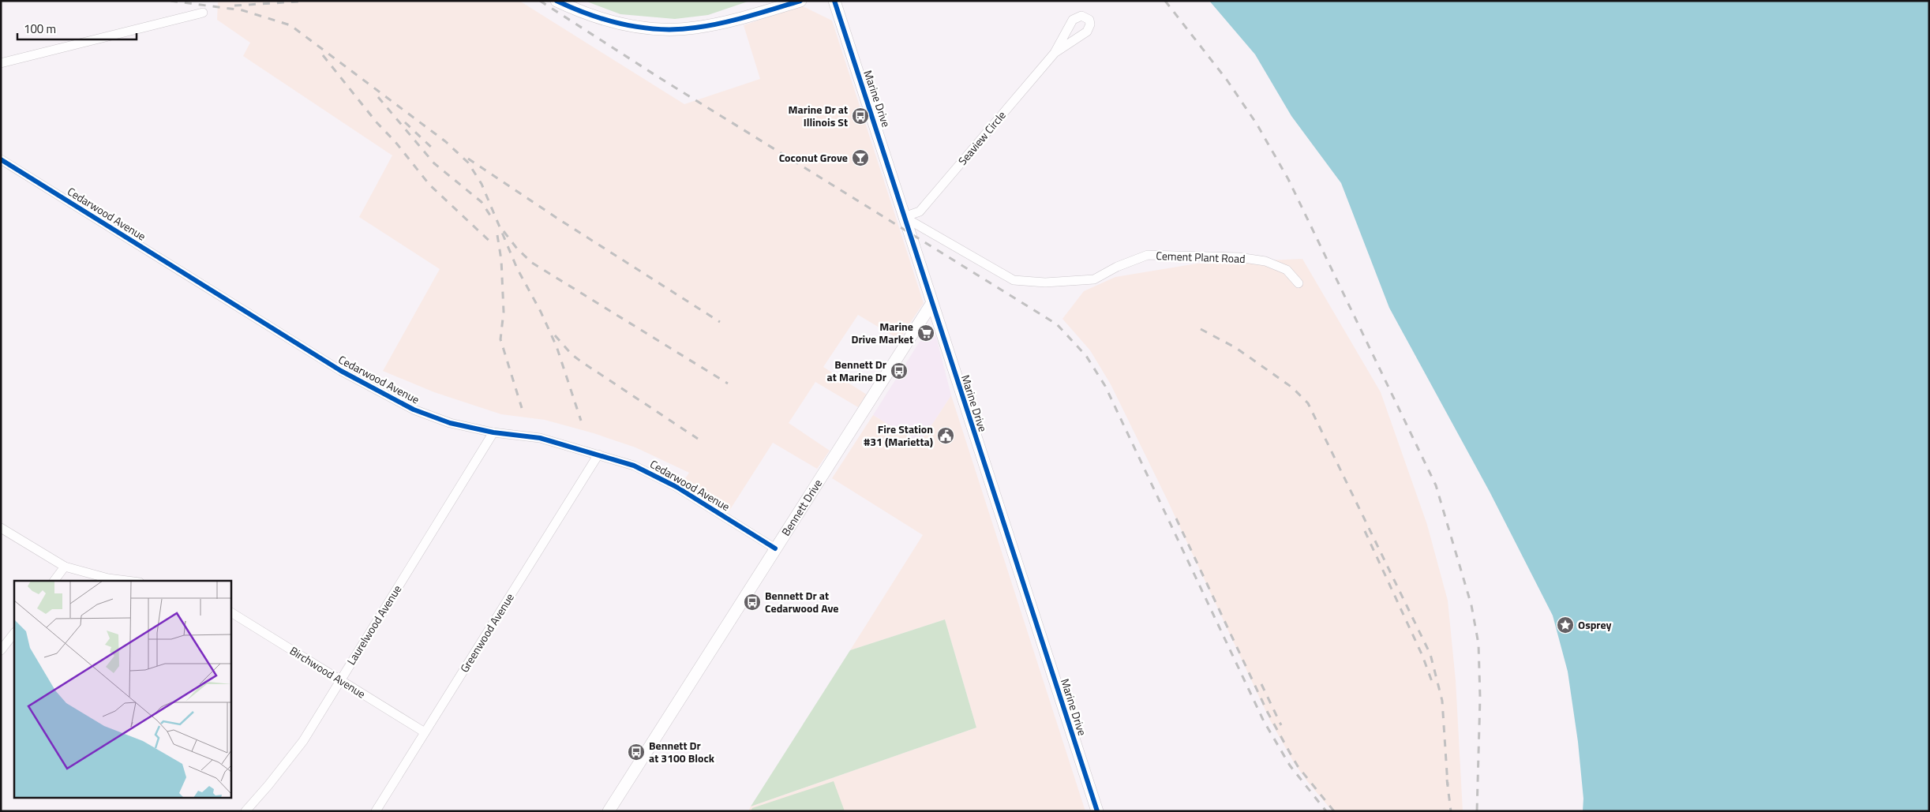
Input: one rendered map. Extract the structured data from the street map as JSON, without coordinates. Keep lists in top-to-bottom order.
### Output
{
  "streets": {
    "main road": ["Marine Drive", "Bennett Drive"],
    "street": [
      "Seaview Circle",
      "Cedarwood Avenue",
      "Cement Plant Road",
      "Laurelwood Avenue",
      "Greenwood Avenue",
      "Birchwood Avenue"
    ]
  },
  "crossings": [
    ["Marine Drive", "Seaview Circle"],
    ["Marine Drive", "Cement Plant Road"],
    ["Marine Drive", "Bennett Drive"],
    ["Seaview Circle", "Cement Plant Road"],
    ["Cedarwood Avenue", "Bennett Drive"],
    ["Cedarwood Avenue", "Laurelwood Avenue"],
    ["Cedarwood Avenue", "Greenwood Avenue"],
    ["Laurelwood Avenue", "Birchwood Avenue"],
    ["Greenwood Avenue", "Birchwood Avenue"]
  ],
  "places": {
    "bus stop": [
      "Marine Dr at Illinois St",
      "Bennett Dr at Marine Dr",
      "Bennett Dr at Cedarwood Ave",
      "Bennett Dr at 3100 Block"
    ],
    "bar": ["Coconut Grove"],
    "supermarket": ["Marine Drive Market"],
    "public building": ["Fire Station #31 (Marietta)"],
    "place": ["Osprey"]
  },
  "scale_bar": "100 m"
}
